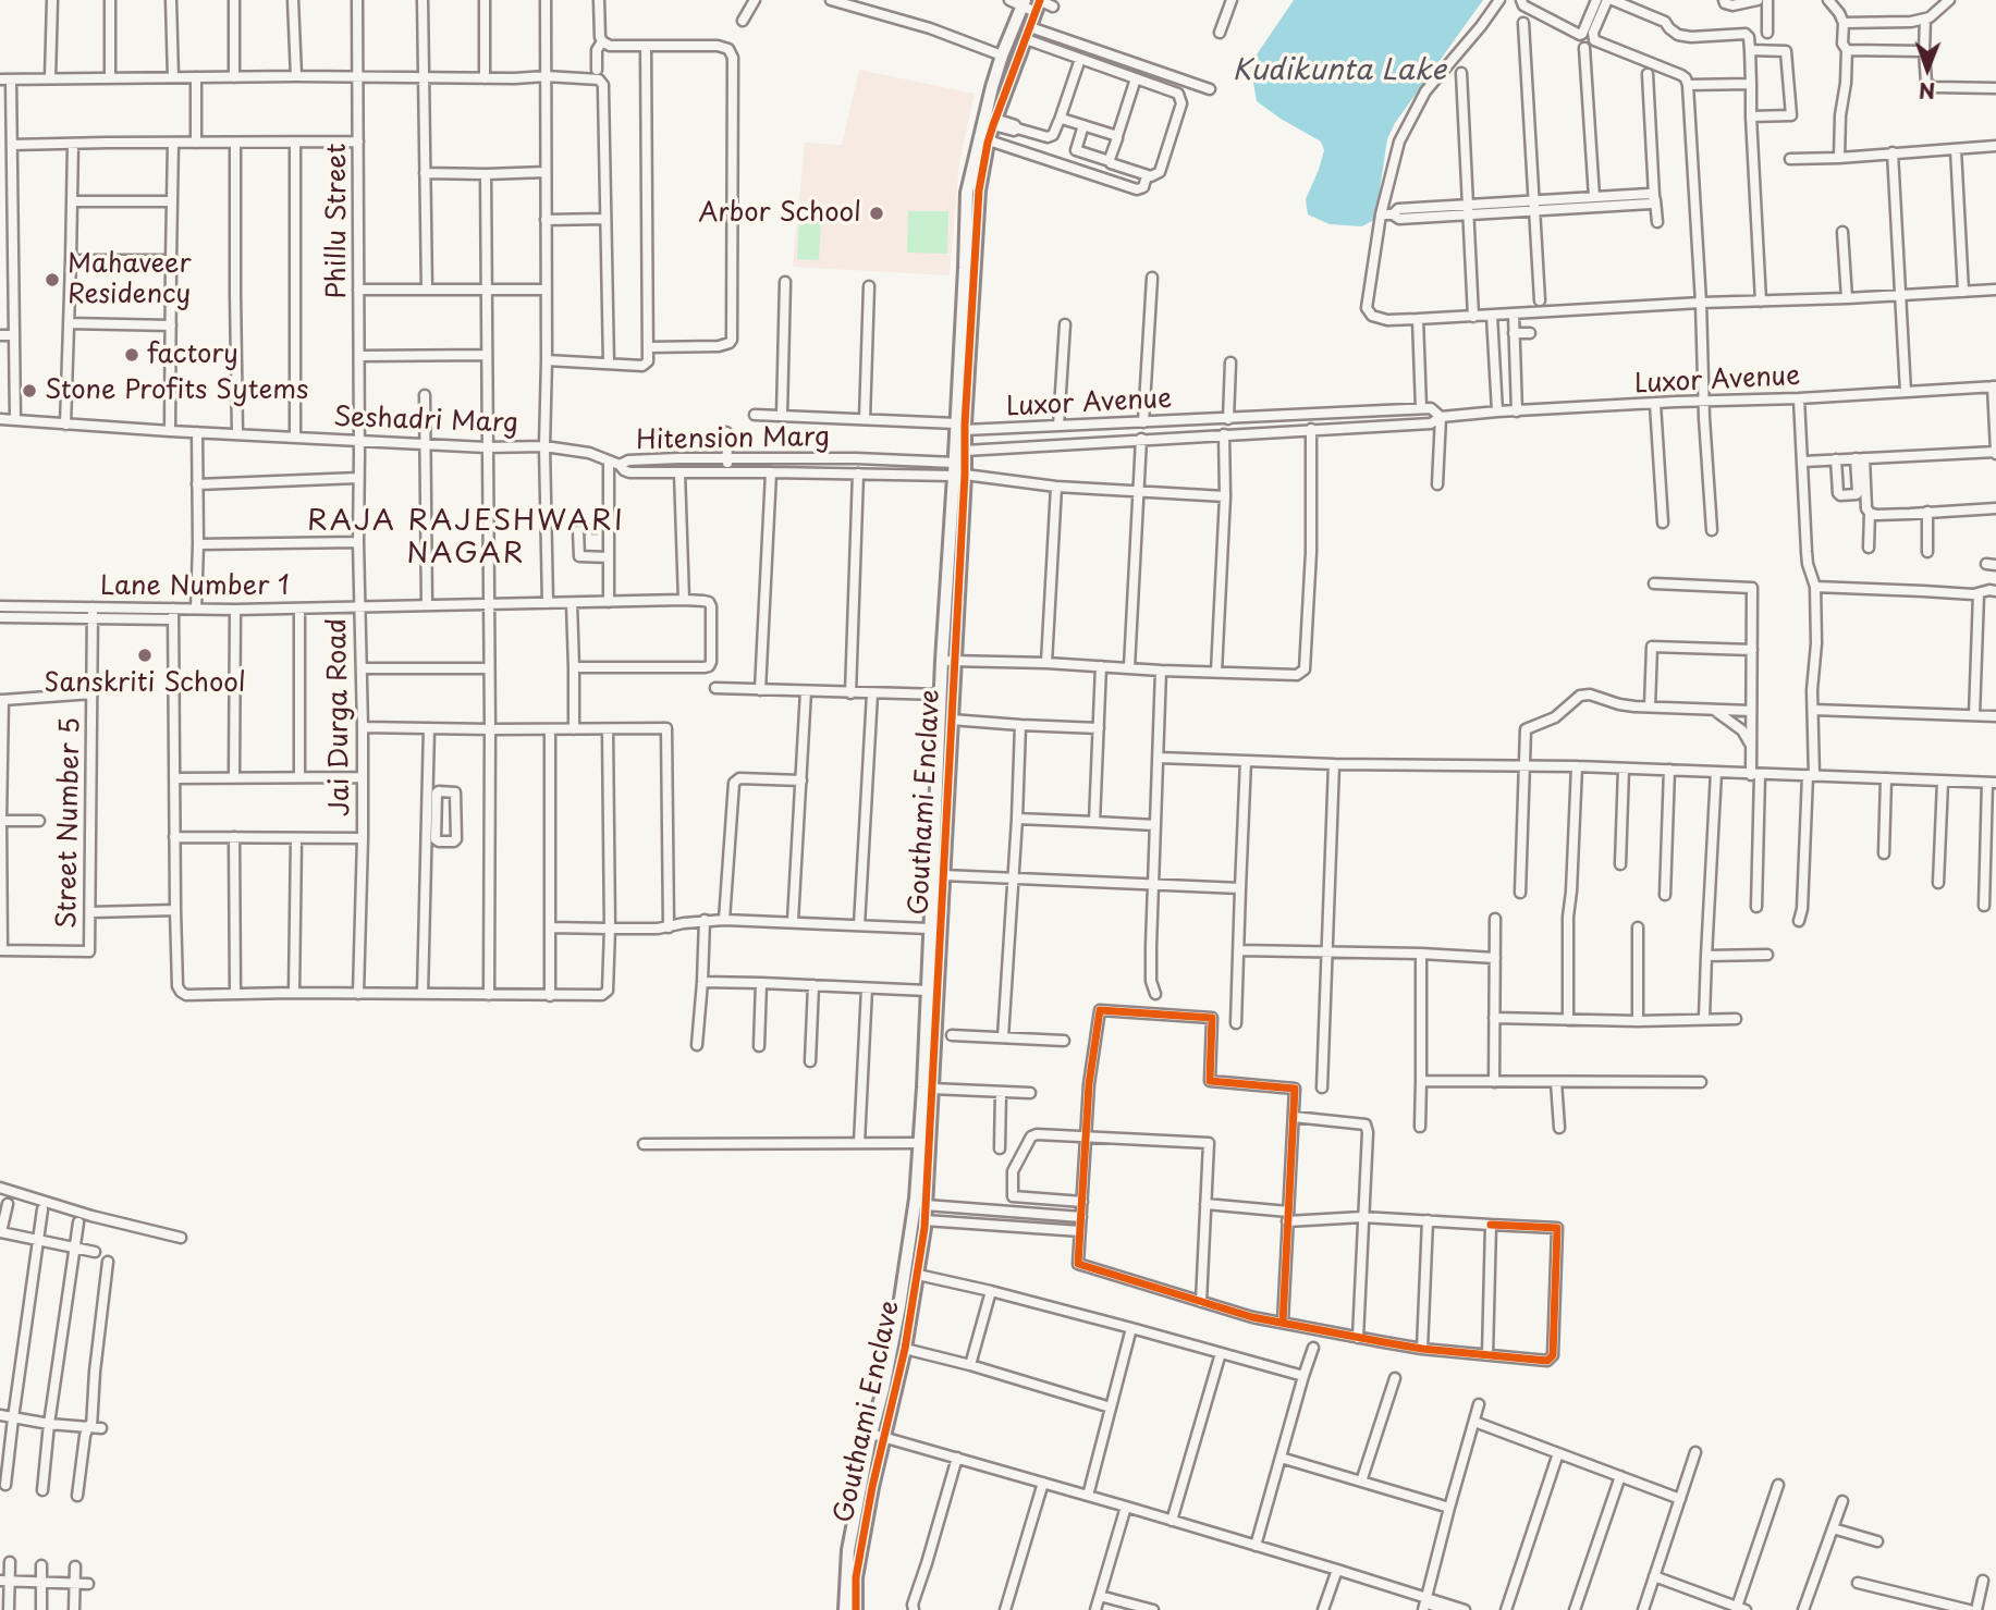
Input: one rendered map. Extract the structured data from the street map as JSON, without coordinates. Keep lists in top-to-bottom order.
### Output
{
  "streets": {
    "street": [
      "Phillu Street",
      "Luxor Avenue",
      "Seshadri Marg",
      "Hitension Marg",
      "Lane Number 1",
      "Jai Durga Road",
      "Gouthami Enclave",
      "Street Number 5"
    ]
  },
  "crossings": [
    ["Phillu Street", "Seshadri Marg"],
    ["Phillu Street", "Jai Durga Road"],
    ["Luxor Avenue", "Gouthami Enclave"],
    ["Seshadri Marg", "Hitension Marg"],
    ["Seshadri Marg", "Jai Durga Road"],
    ["Hitension Marg", "Gouthami Enclave"],
    ["Lane Number 1", "Jai Durga Road"],
    ["Lane Number 1", "Street Number 5"]
  ],
  "districts": ["RAJA RAJESHWARI NAGAR"],
  "water": ["Kudikunta Lake"],
  "places": [
    "Arbor School",
    "Mahaveer Residency",
    "factory",
    "Stone Profits Sytems",
    "Sanskriti School"
  ],
  "north": "bottom"
}
